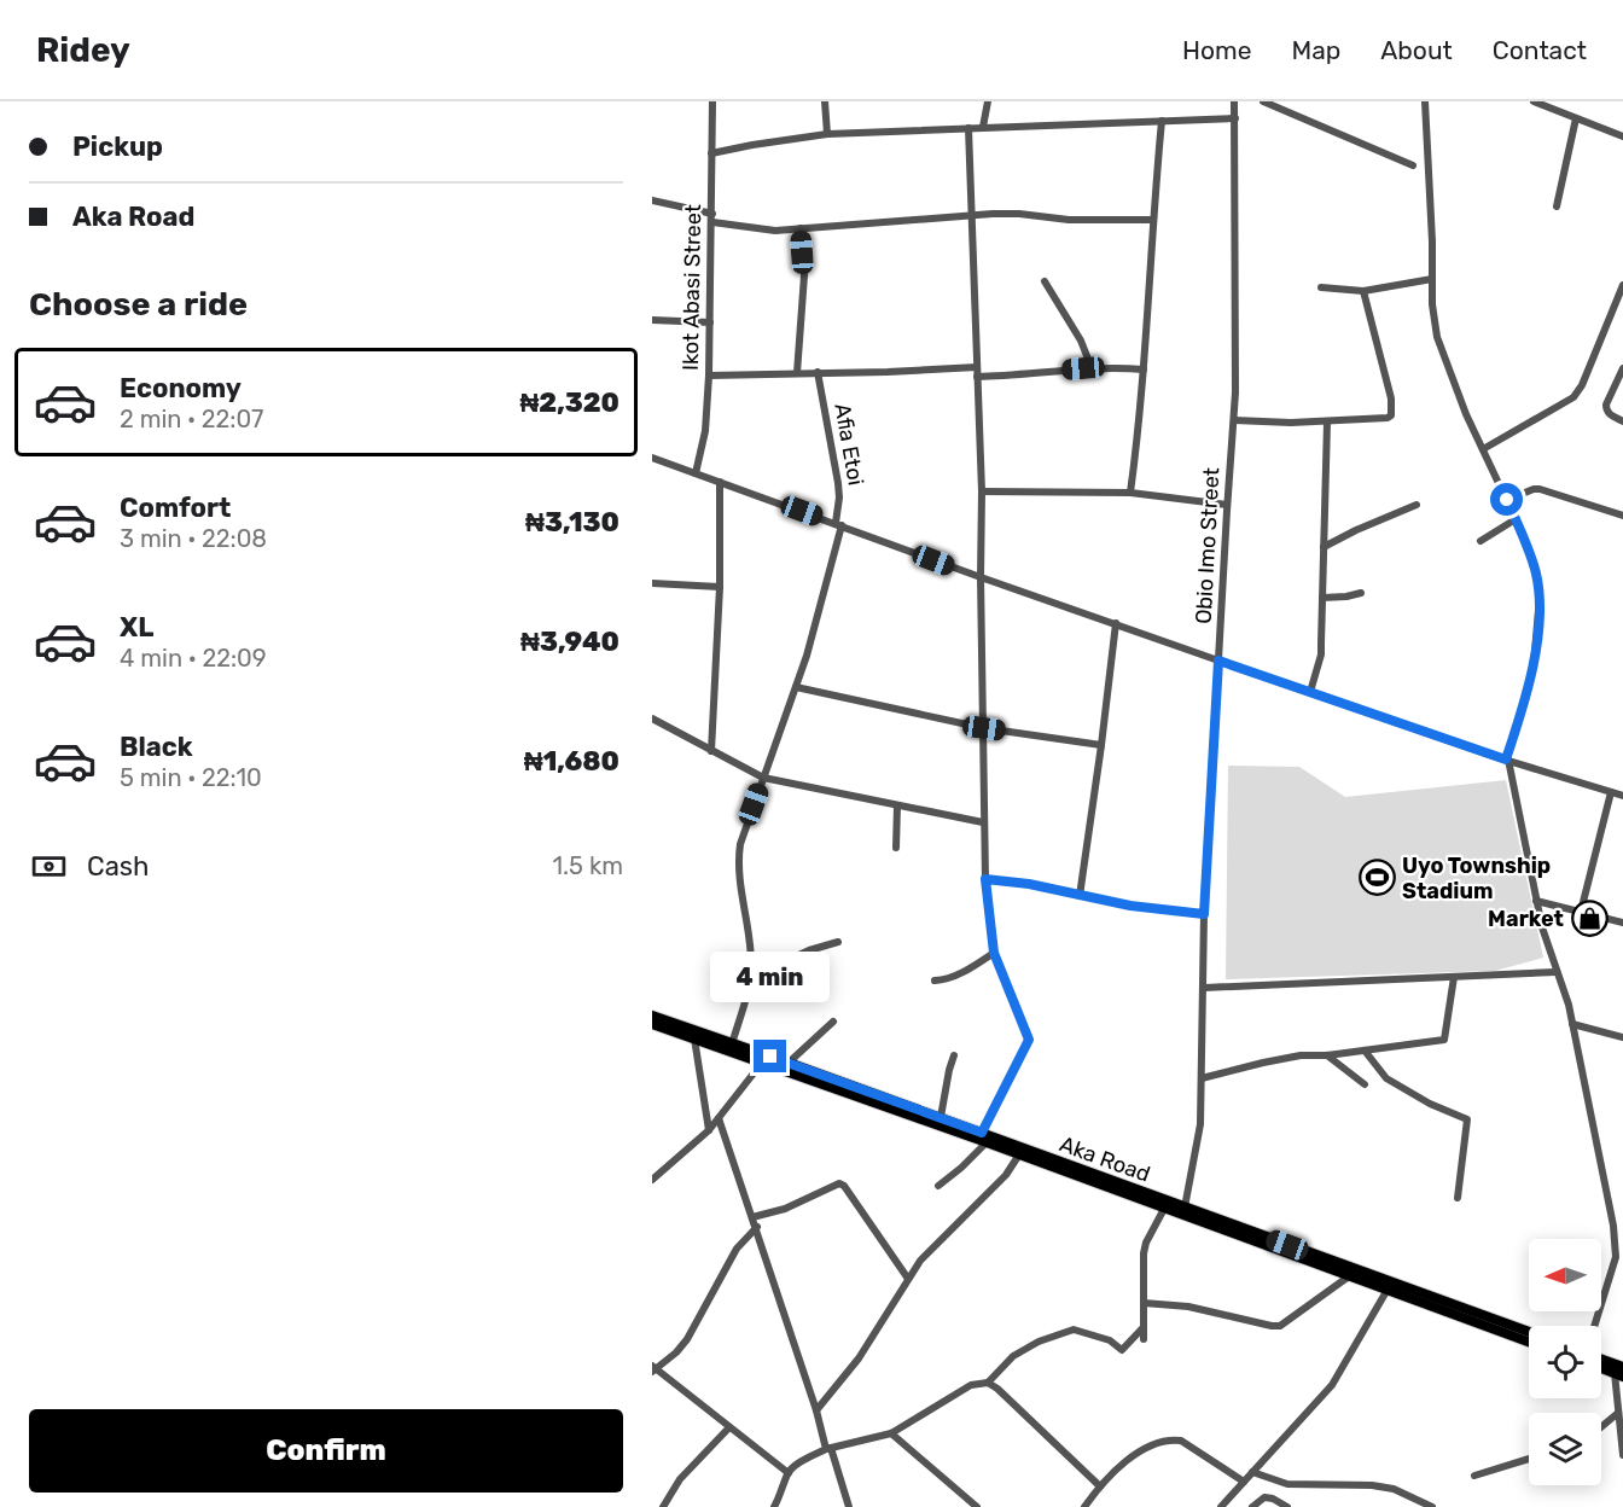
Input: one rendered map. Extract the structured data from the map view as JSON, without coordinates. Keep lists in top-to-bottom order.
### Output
{
  "streets": {
    "main road": ["Aka Road"],
    "street": ["Ikot Abasi Street", "Afia Etoi", "Obio Imo Street"]
  },
  "crossings": [
    ["Afia Etoi", "Aka Road"],
    ["Obio Imo Street", "Aka Road"]
  ],
  "places": {
    "sports": ["Uyo Township Stadium"],
    "shop": ["Market"]
  },
  "north": "left",
  "page": {
    "header": "Ridey",
    "nav": [
      "Home",
      "Map",
      "About",
      "Contact"
    ],
    "banner": ["Pickup", "Aka Road"],
    "heading": "Choose a ride",
    "list": [
      {
        "name": "Economy",
        "note": "2 min · 22:07",
        "value": "₦2,320"
      },
      {
        "name": "Comfort",
        "note": "3 min · 22:08",
        "value": "₦3,130"
      },
      {
        "name": "XL",
        "note": "4 min · 22:09",
        "value": "₦3,940"
      },
      {
        "name": "Black",
        "note": "5 min · 22:10",
        "value": "₦1,680"
      }
    ],
    "pay": ["Cash", "1.5 km"],
    "bubble": "4 min",
    "buttons": "Confirm"
  }
}
